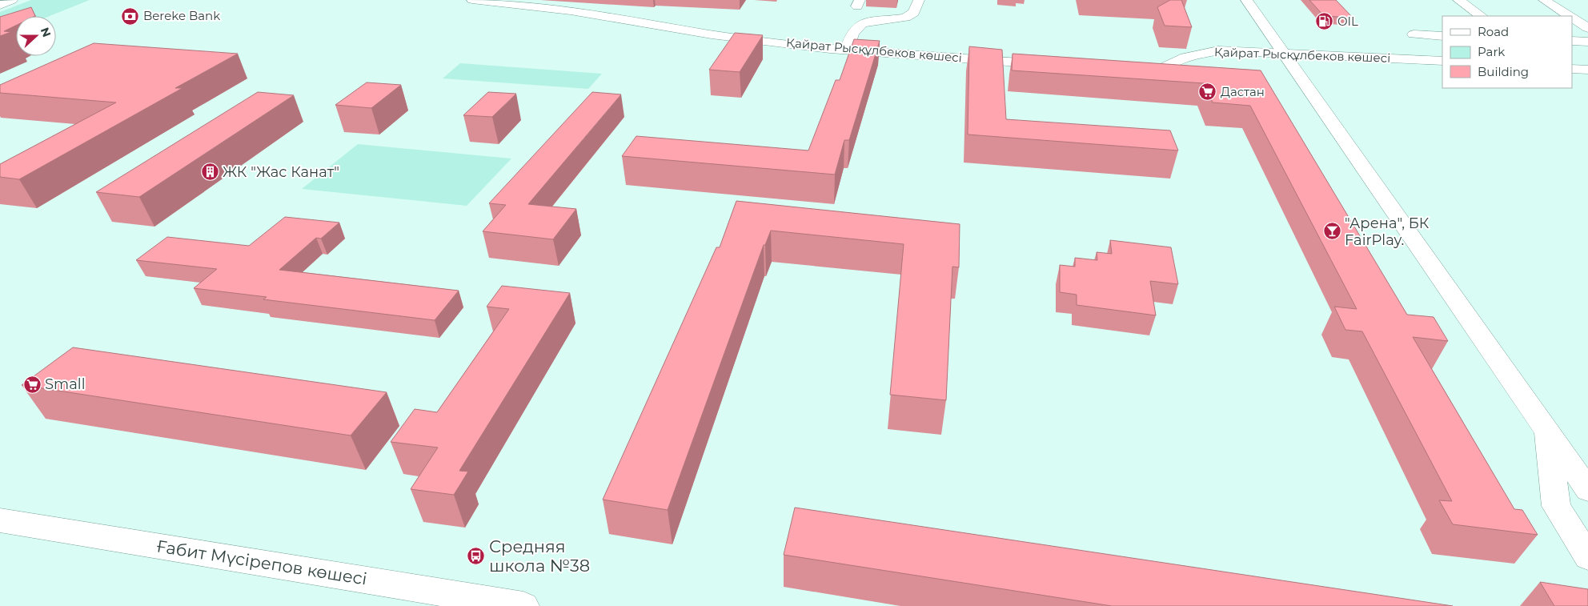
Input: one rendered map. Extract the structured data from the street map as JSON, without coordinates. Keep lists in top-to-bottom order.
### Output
{
  "streets": {
    "street": ["Қайрат Рысқұлбеков көшесі", "Ғабит Мүсірепов көшесі"]
  },
  "places": {
    "bank": ["Bereke Bank"],
    "fuel station": ["OIL"],
    "supermarket": ["Дастан", "Small"],
    "building": ["ЖК \"Жас Канат\""],
    "bar": ["\"Арена\", БК FairPlay."],
    "bus stop": ["Средняя школа №38"]
  },
  "legend": ["Road", "Park", "Building"],
  "north": "right"
}
